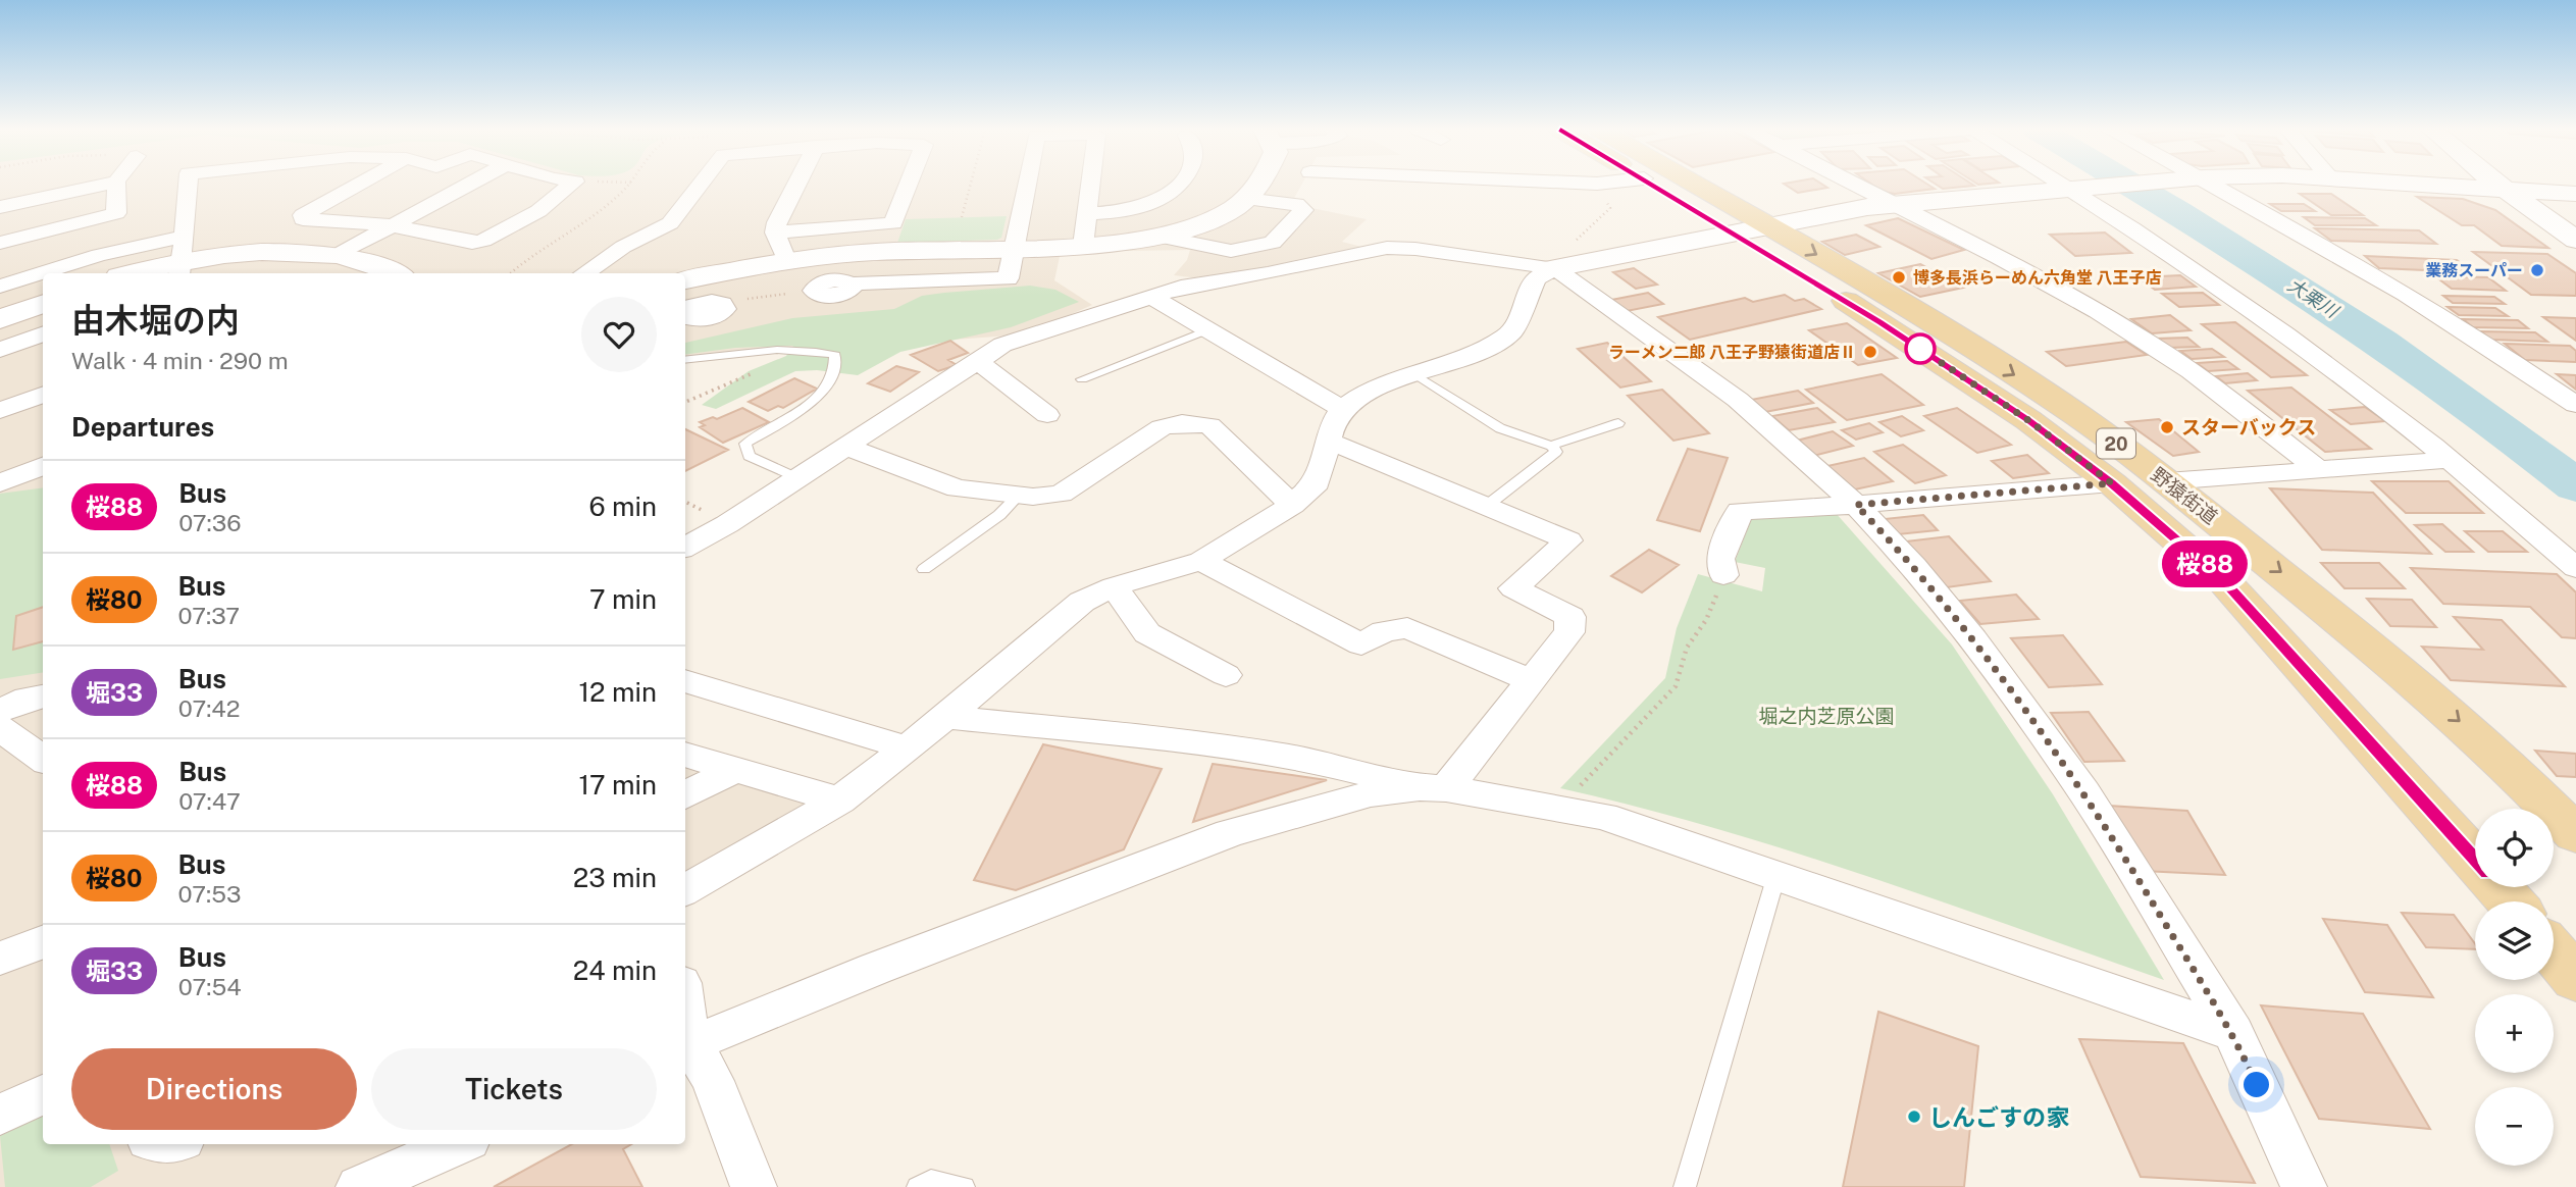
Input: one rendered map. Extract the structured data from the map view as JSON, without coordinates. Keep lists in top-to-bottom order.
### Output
{
  "streets": {
    "main road": ["20", "野猿街道"]
  },
  "water": ["大栗川"],
  "parks": ["堀之内芝原公園"],
  "places": [
    "業務スーパー",
    "博多長浜らーめん六角堂 八王子店",
    "ラーメン二郎 八王子野猿街道店Ⅱ",
    "スターバックス",
    "しんごすの家"
  ],
  "lines": ["bus line 桜88"],
  "page": {
    "on_map": "桜88",
    "heading": [
      ["由木堀の内", "Walk · 4 min · 290 m"],
      "Departures"
    ],
    "list": [
      {
        "mark": "桜88",
        "name": "Bus",
        "note": "07:36",
        "value": "6 min"
      },
      {
        "mark": "桜80",
        "name": "Bus",
        "note": "07:37",
        "value": "7 min"
      },
      {
        "mark": "堀33",
        "name": "Bus",
        "note": "07:42",
        "value": "12 min"
      },
      {
        "mark": "桜88",
        "name": "Bus",
        "note": "07:47",
        "value": "17 min"
      },
      {
        "mark": "桜80",
        "name": "Bus",
        "note": "07:53",
        "value": "23 min"
      },
      {
        "mark": "堀33",
        "name": "Bus",
        "note": "07:54",
        "value": "24 min"
      }
    ],
    "map_buttons": ["+", "−"],
    "buttons": ["Directions", "Tickets"]
  }
}
